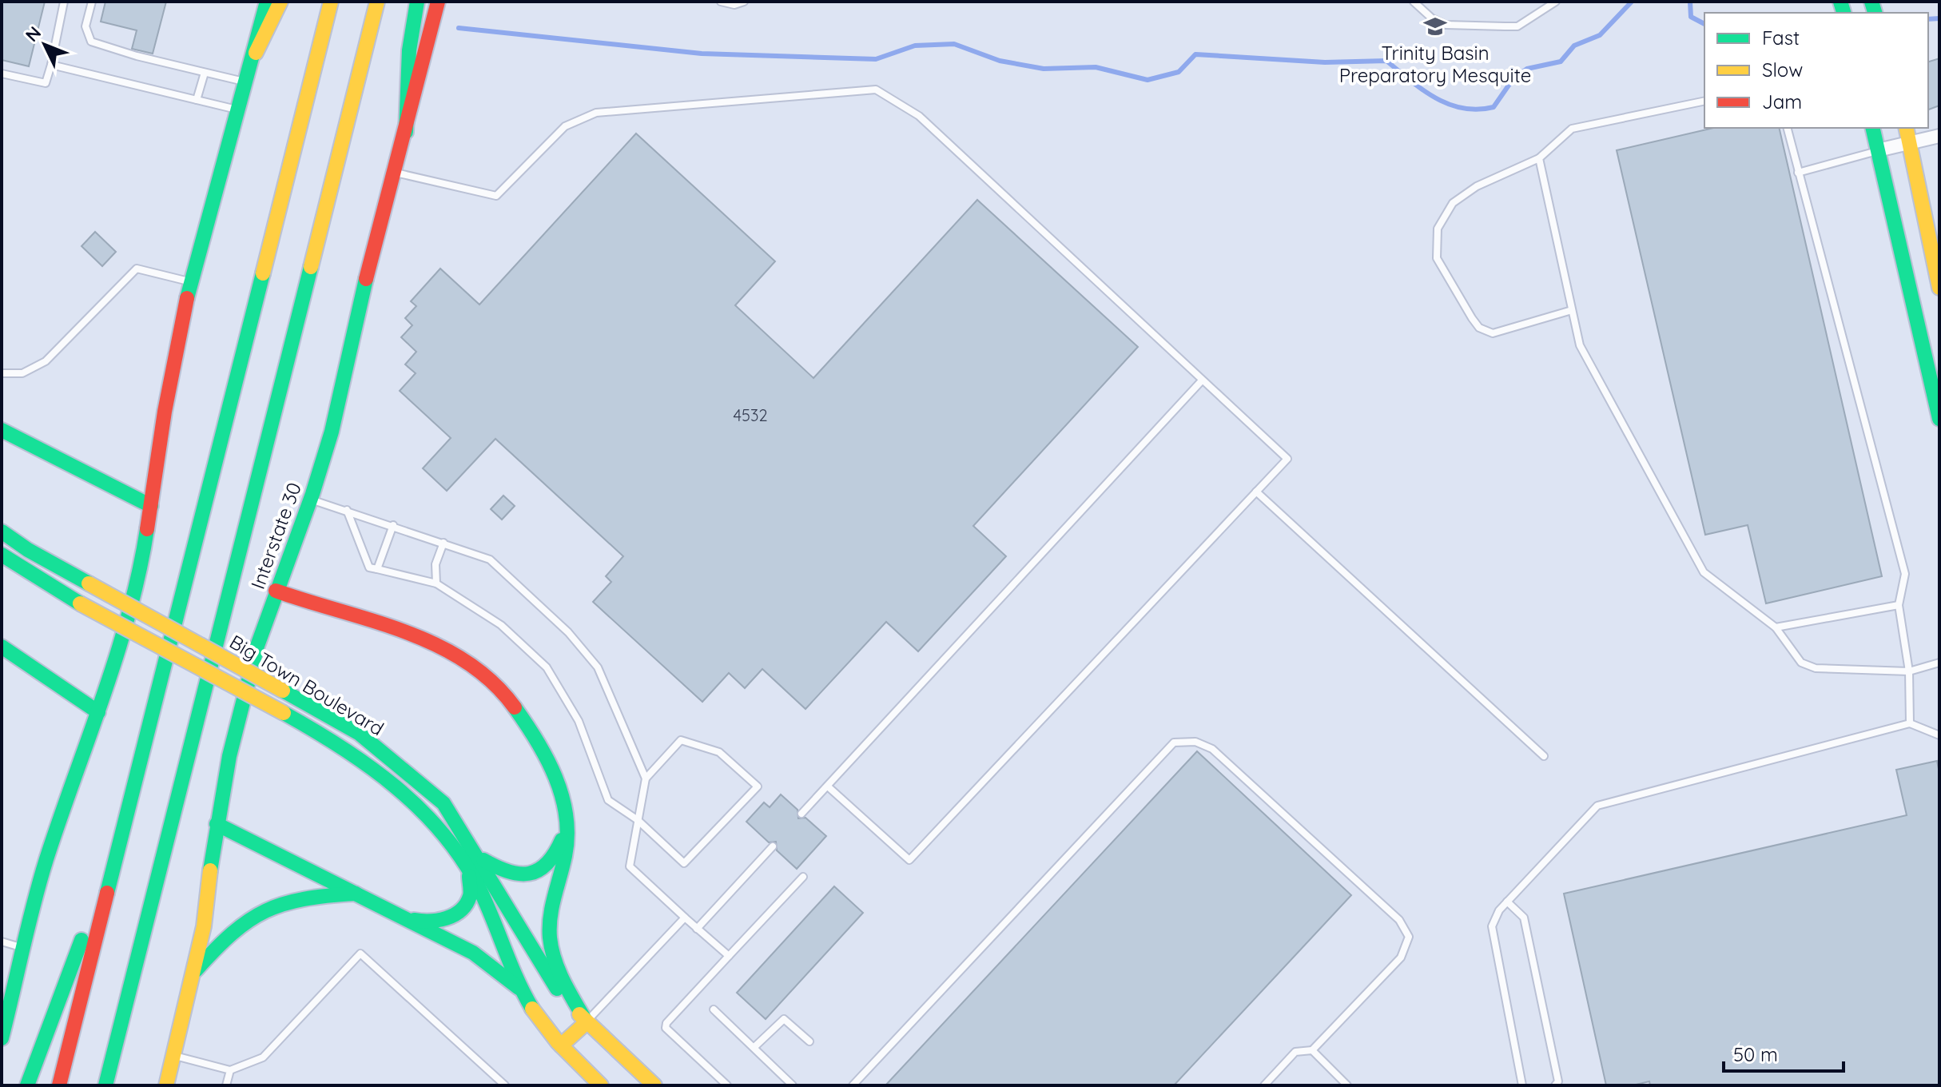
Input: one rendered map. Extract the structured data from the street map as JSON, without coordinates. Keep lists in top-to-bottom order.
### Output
{
  "streets": {
    "main road": ["Interstate 30", "Big Town Boulevard"]
  },
  "places": {
    "school or university": ["Trinity Basin Preparatory Mesquite"]
  },
  "house_numbers": ["4532"],
  "legend": ["Fast", "Slow", "Jam"],
  "scale_bar": "50 m",
  "north": "top left"
}
